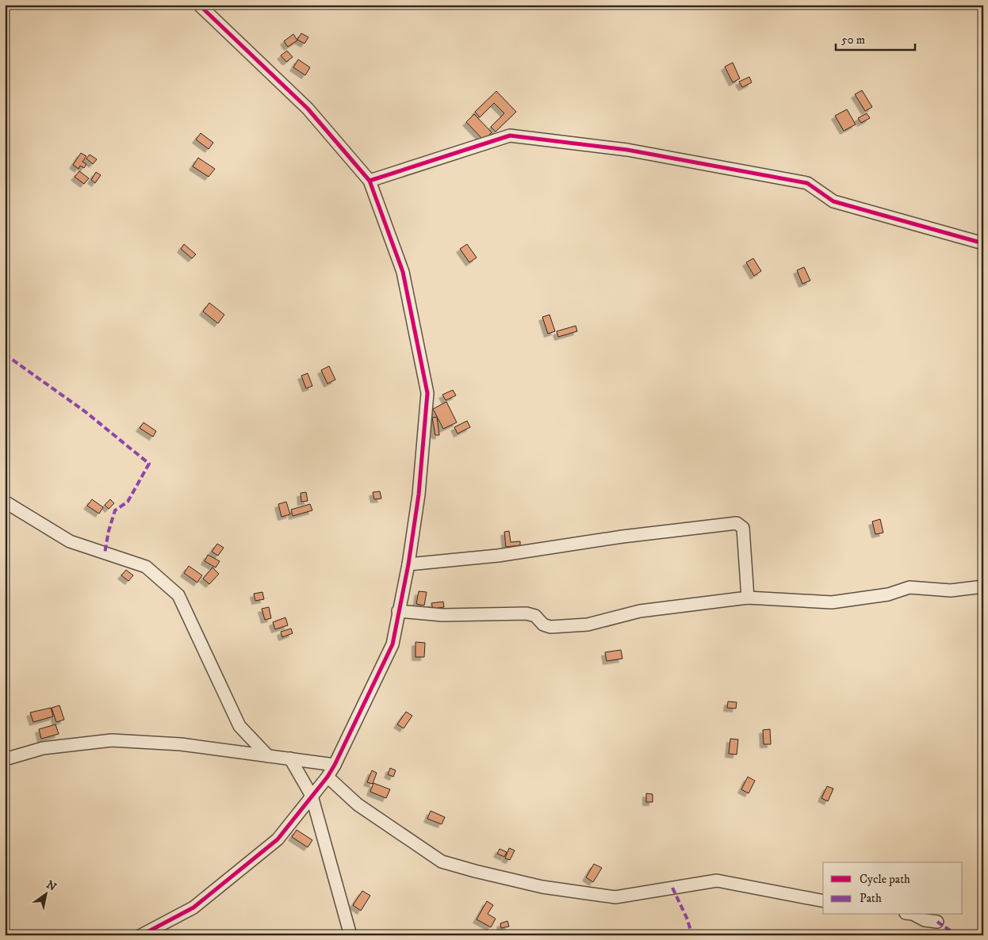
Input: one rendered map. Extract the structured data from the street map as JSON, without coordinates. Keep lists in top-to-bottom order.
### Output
{
  "legend": ["Cycle path", "Path"],
  "scale_bar": "50 m",
  "north": "top right"
}
